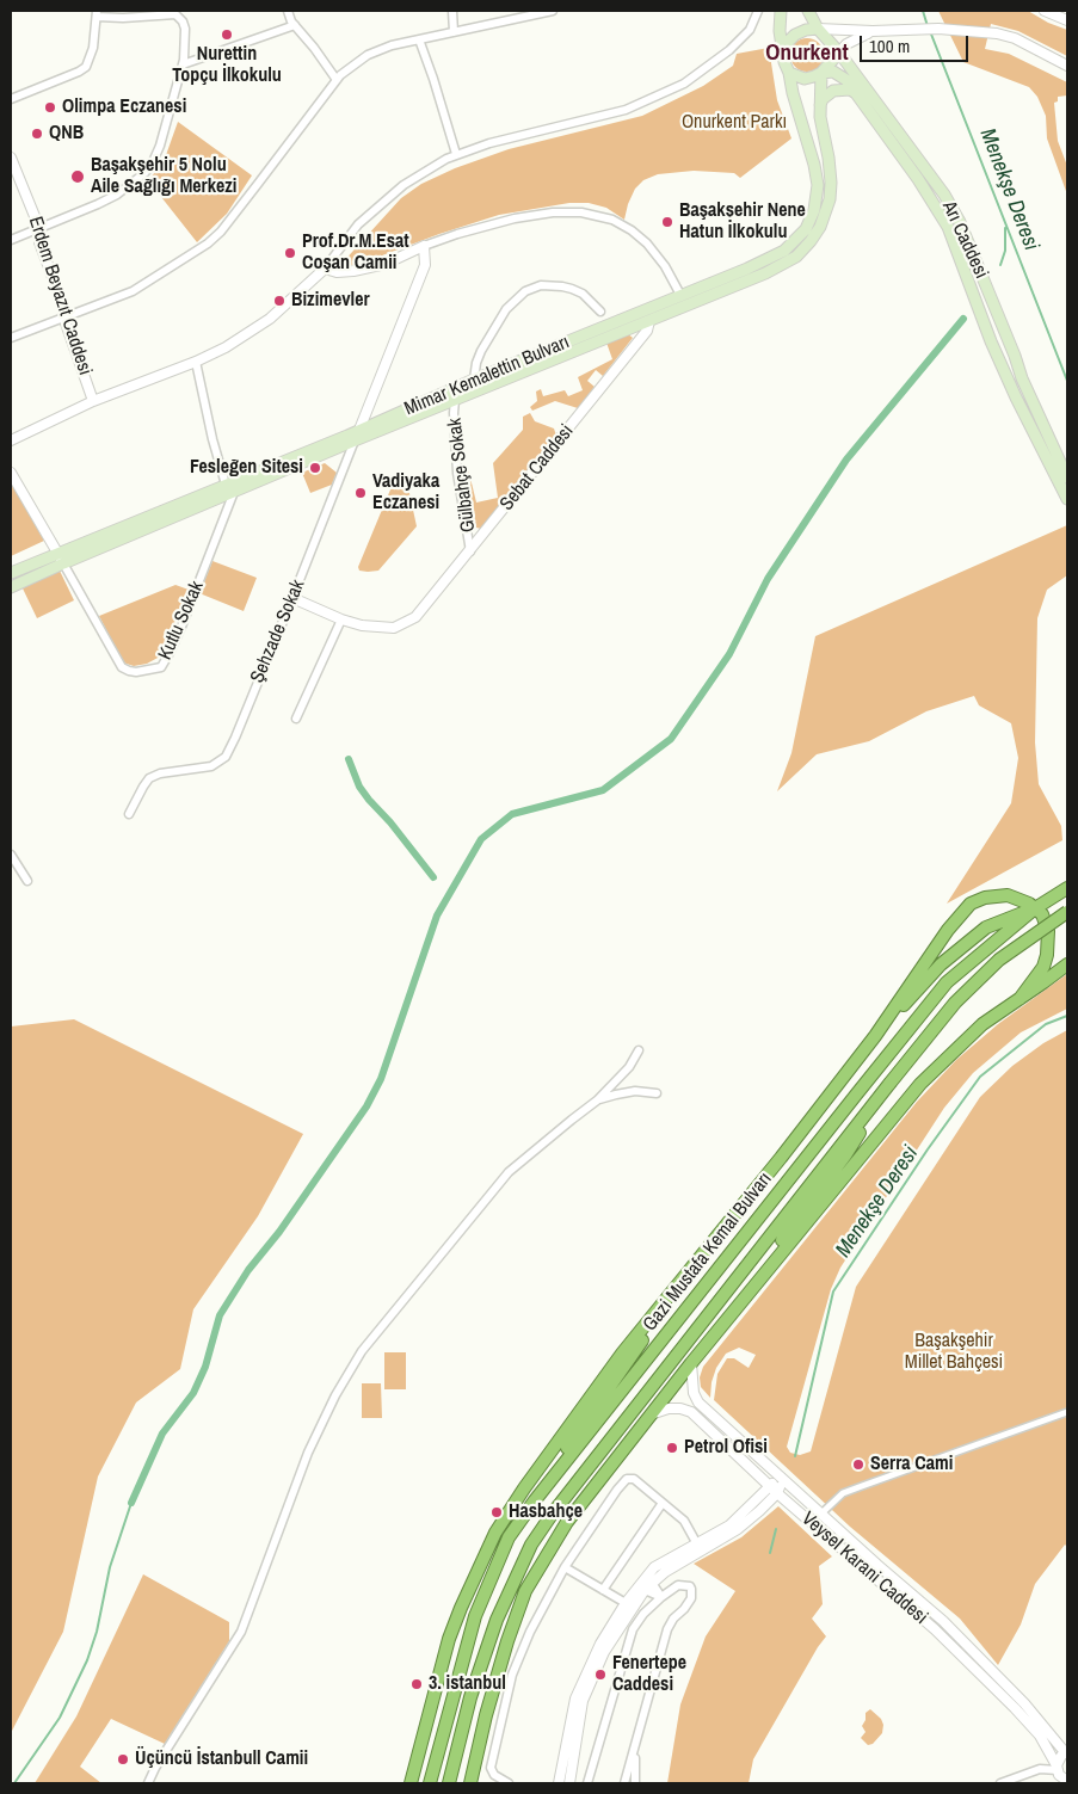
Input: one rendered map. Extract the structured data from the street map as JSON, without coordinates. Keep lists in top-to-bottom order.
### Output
{
  "streets": {
    "highway": ["Gazi Mustafa Kemal Bulvarı"],
    "main road": ["Arı Caddesi", "Mimar Kemalettin Bulvarı"],
    "street": [
      "Erdem Beyazıt Caddesi",
      "Sebat Caddesi",
      "Gülbahçe Sokak",
      "Kutlu Sokak",
      "Şehzade Sokak",
      "Veysel Karani Caddesi"
    ]
  },
  "crossings": [
    ["Arı Caddesi", "Mimar Kemalettin Bulvarı"],
    ["Mimar Kemalettin Bulvarı", "Kutlu Sokak"],
    ["Sebat Caddesi", "Gülbahçe Sokak"],
    ["Sebat Caddesi", "Şehzade Sokak"]
  ],
  "districts": ["Onurkent"],
  "water": ["Menekşe Deresi"],
  "parks": ["Onurkent Parkı", "Başakşehir Millet Bahçesi"],
  "places": [
    "Nurettin Topçu İlkokulu",
    "Olimpa Eczanesi",
    "QNB",
    "Başakşehir 5 Nolu Aile Sağlığı Merkezi",
    "Başakşehir Nene Hatun İlkokulu",
    "Prof.Dr.M.Esat Coşan Camii",
    "Bizimevler",
    "Fesleğen Sitesi",
    "Vadiyaka Eczanesi",
    "Petrol Ofisi",
    "Serra Cami",
    "Hasbahçe",
    "Fenertepe Caddesi",
    "3. istanbul",
    "Üçüncü İstanbull Camii"
  ],
  "scale_bar": "100 m"
}
